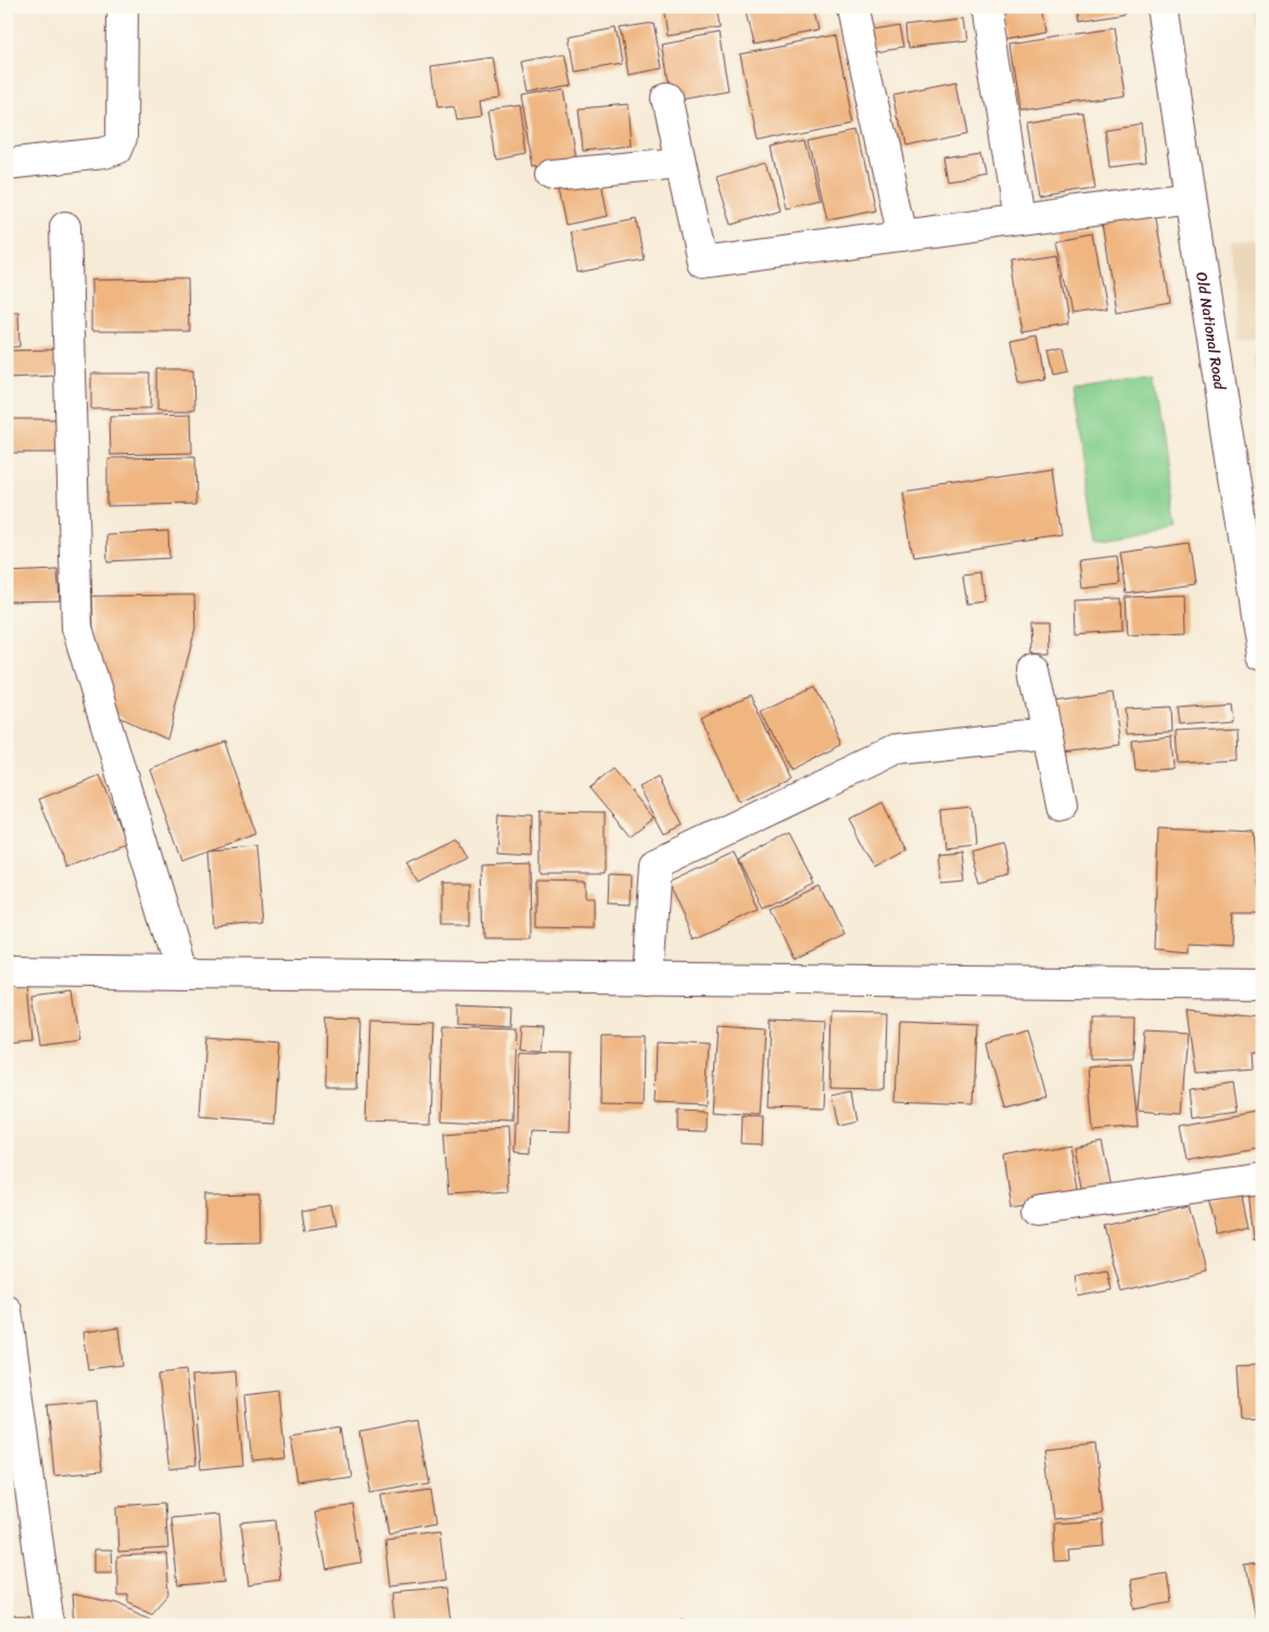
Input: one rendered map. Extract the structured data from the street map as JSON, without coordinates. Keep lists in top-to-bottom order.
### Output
{
  "streets": {
    "street": ["Old National Road"]
  }
}
